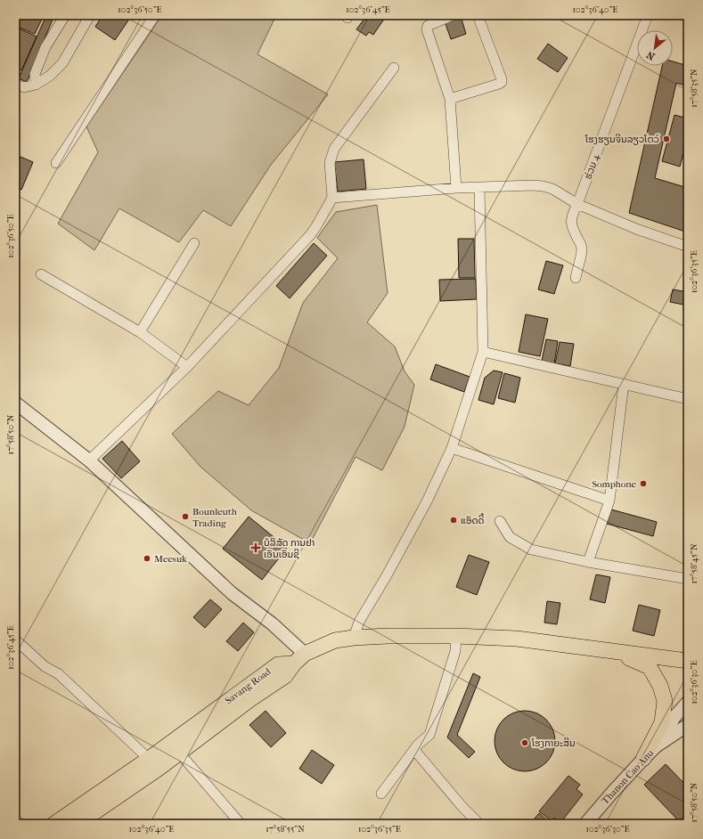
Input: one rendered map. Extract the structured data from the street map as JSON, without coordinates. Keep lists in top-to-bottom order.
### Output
{
  "streets": {
    "main road": ["Savang Road"],
    "street": ["ຮ່ວມ 4", "Thanon Cao Anu"]
  },
  "places": {
    "other": [
      "ໂຮງຮຽນຈີນລຽວໂຕວ໌",
      "Somphone",
      "Bounleuth Trading",
      "ແອັດດີ້",
      "Meesuk",
      "ໂຮງກາຍະສີນ"
    ],
    "health": ["ບໍລິສັດ ການຢາ ເອັນເອັນຊີ"]
  },
  "north": "bottom left",
  "coordinates": [
    "102°36'50\"E",
    "102°36'45\"E",
    "102°36'40\"E",
    "17°58'35\"N",
    "102°36'35\"E",
    "17°58'50\"N",
    "17°58'45\"N",
    "102°36'30\"E",
    "17°58'55\"N"
  ]
}
